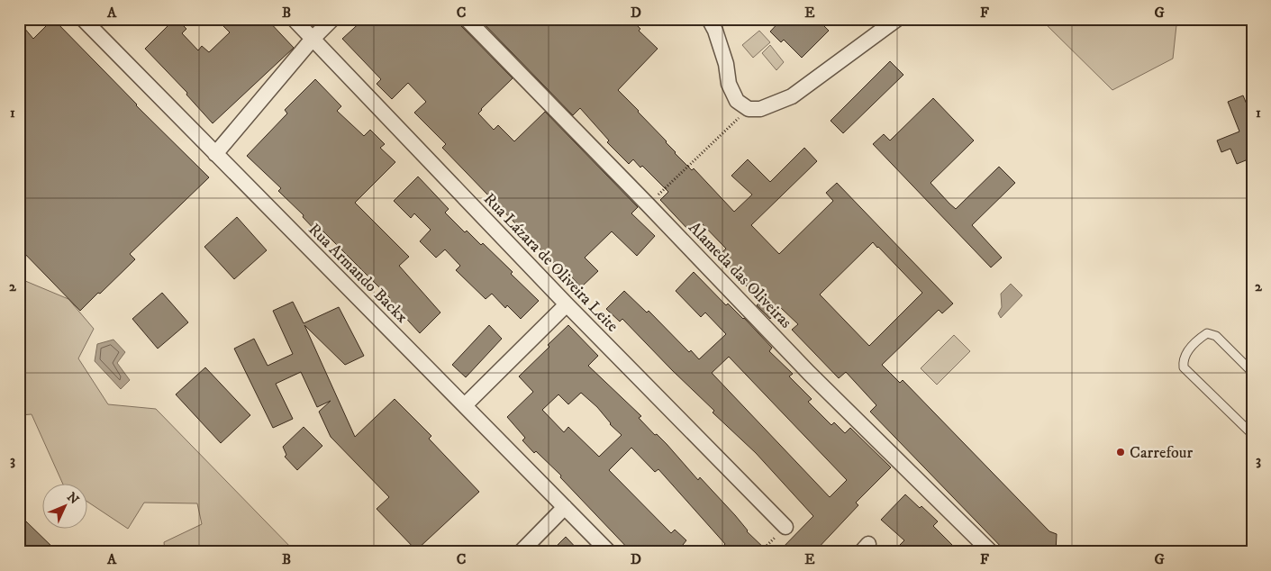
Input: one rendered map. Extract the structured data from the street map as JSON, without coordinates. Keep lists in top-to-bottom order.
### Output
{
  "streets": {
    "street": ["Rua Lázara de Oliveira Leite", "Rua Armando Backx", "Alameda das Oliveiras"]
  },
  "places": ["Carrefour"],
  "north": "top right",
  "grid": {
    "columns": [
      "A",
      "B",
      "C",
      "D",
      "E",
      "F",
      "G"
    ],
    "rows": ["1", "2", "3"]
  }
}
